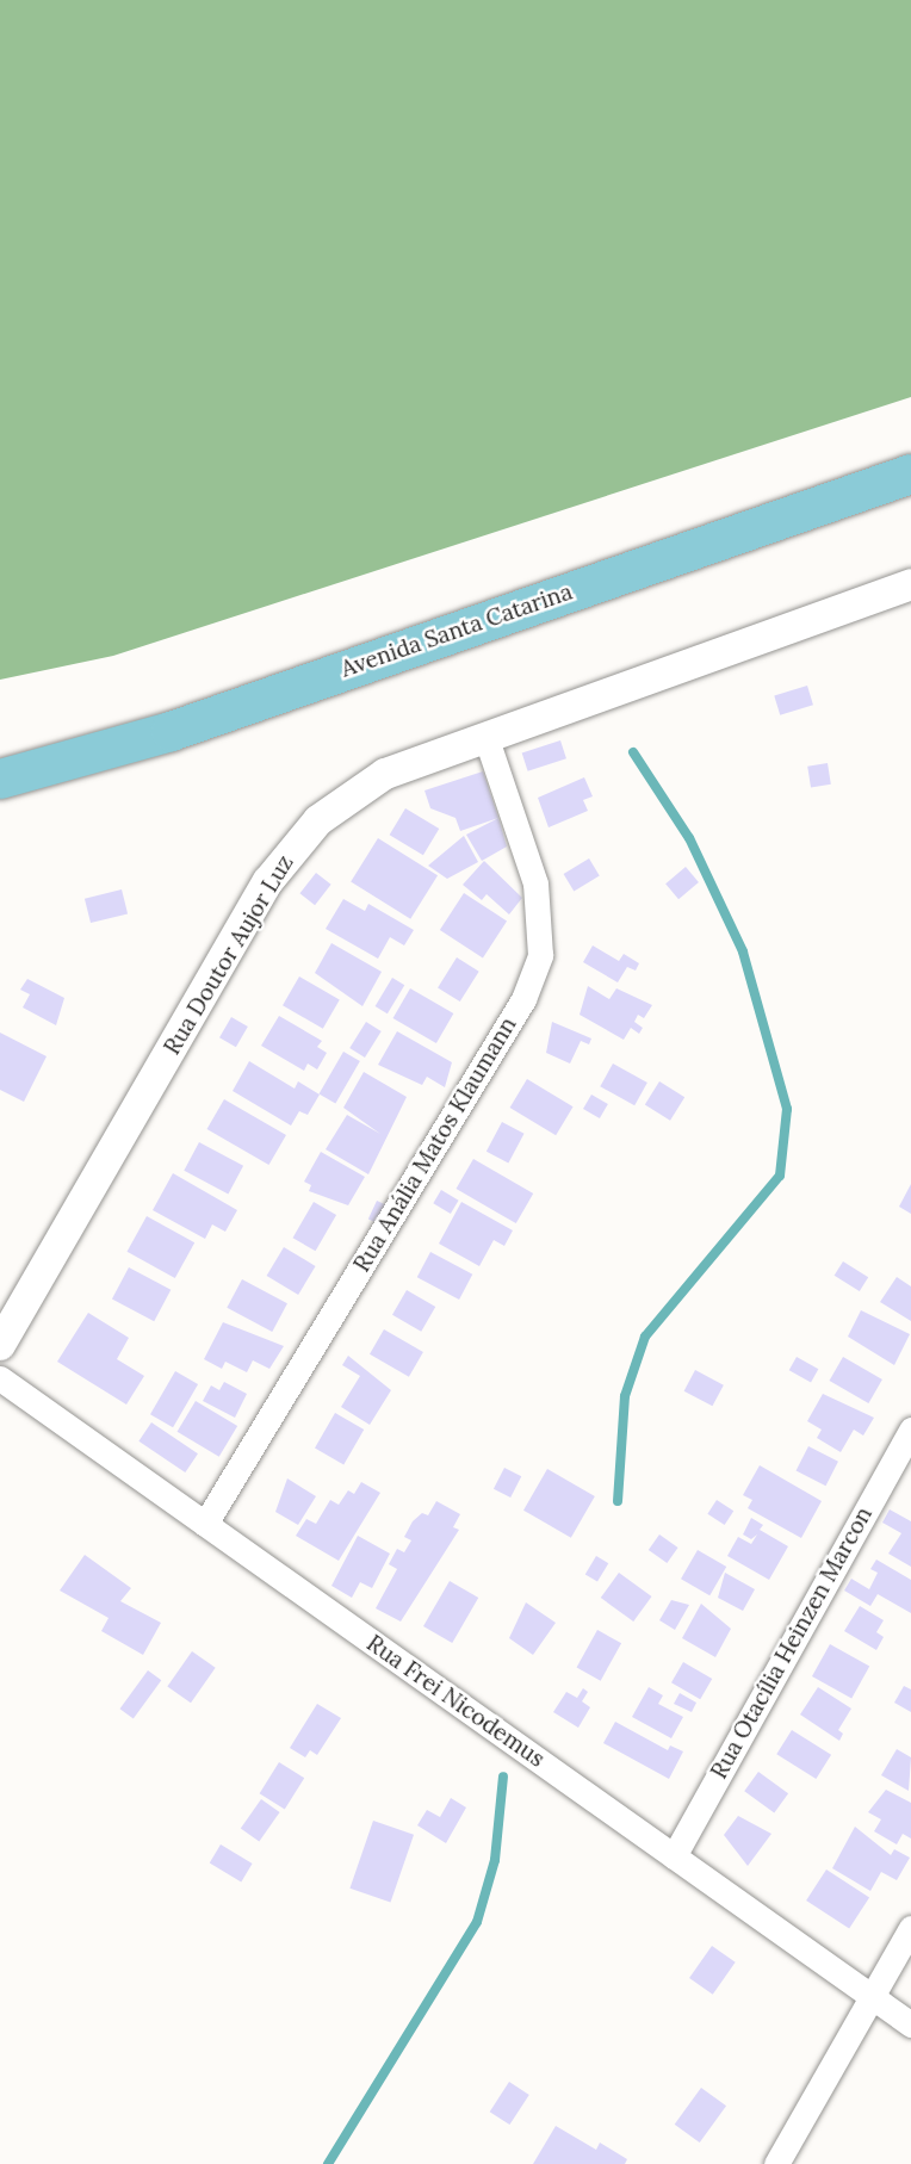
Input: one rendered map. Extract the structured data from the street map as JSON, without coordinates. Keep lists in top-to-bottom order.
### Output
{
  "streets": {
    "main road": ["Avenida Santa Catarina"],
    "street": [
      "Rua Doutor Aujor Luz",
      "Rua Anália Matos Klaumann",
      "Rua Otacília Heinzen Marcon",
      "Rua Frei Nicodemus"
    ]
  },
  "crossings": [
    ["Rua Doutor Aujor Luz", "Rua Anália Matos Klaumann"],
    ["Rua Anália Matos Klaumann", "Rua Frei Nicodemus"],
    ["Rua Otacília Heinzen Marcon", "Rua Frei Nicodemus"]
  ]
}
